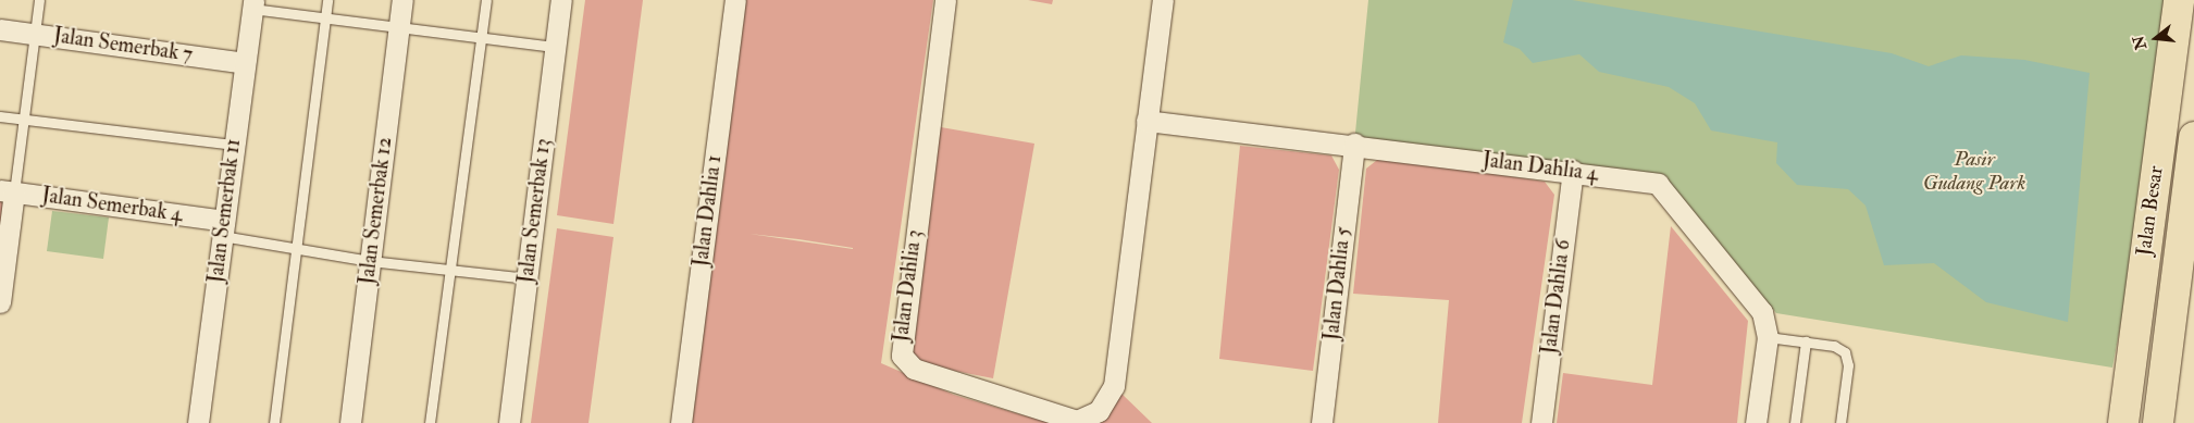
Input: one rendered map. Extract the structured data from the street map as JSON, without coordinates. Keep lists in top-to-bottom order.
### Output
{
  "streets": {
    "main road": ["Jalan Besar"],
    "street": [
      "Jalan Semerbak 7",
      "Jalan Dahlia 4",
      "Jalan Semerbak 4",
      "Jalan Semerbak 11",
      "Jalan Semerbak 12",
      "Jalan Semerbak 13",
      "Jalan Dahlia 1",
      "Jalan Dahlia 5",
      "Jalan Dahlia 3",
      "Jalan Dahlia 6"
    ]
  },
  "crossings": [
    ["Jalan Semerbak 7", "Jalan Semerbak 11"],
    ["Jalan Dahlia 4", "Jalan Dahlia 5"],
    ["Jalan Dahlia 4", "Jalan Dahlia 3"],
    ["Jalan Dahlia 4", "Jalan Dahlia 6"],
    ["Jalan Semerbak 4", "Jalan Semerbak 11"]
  ],
  "parks": ["Pasir Gudang Park"],
  "north": "left"
}
